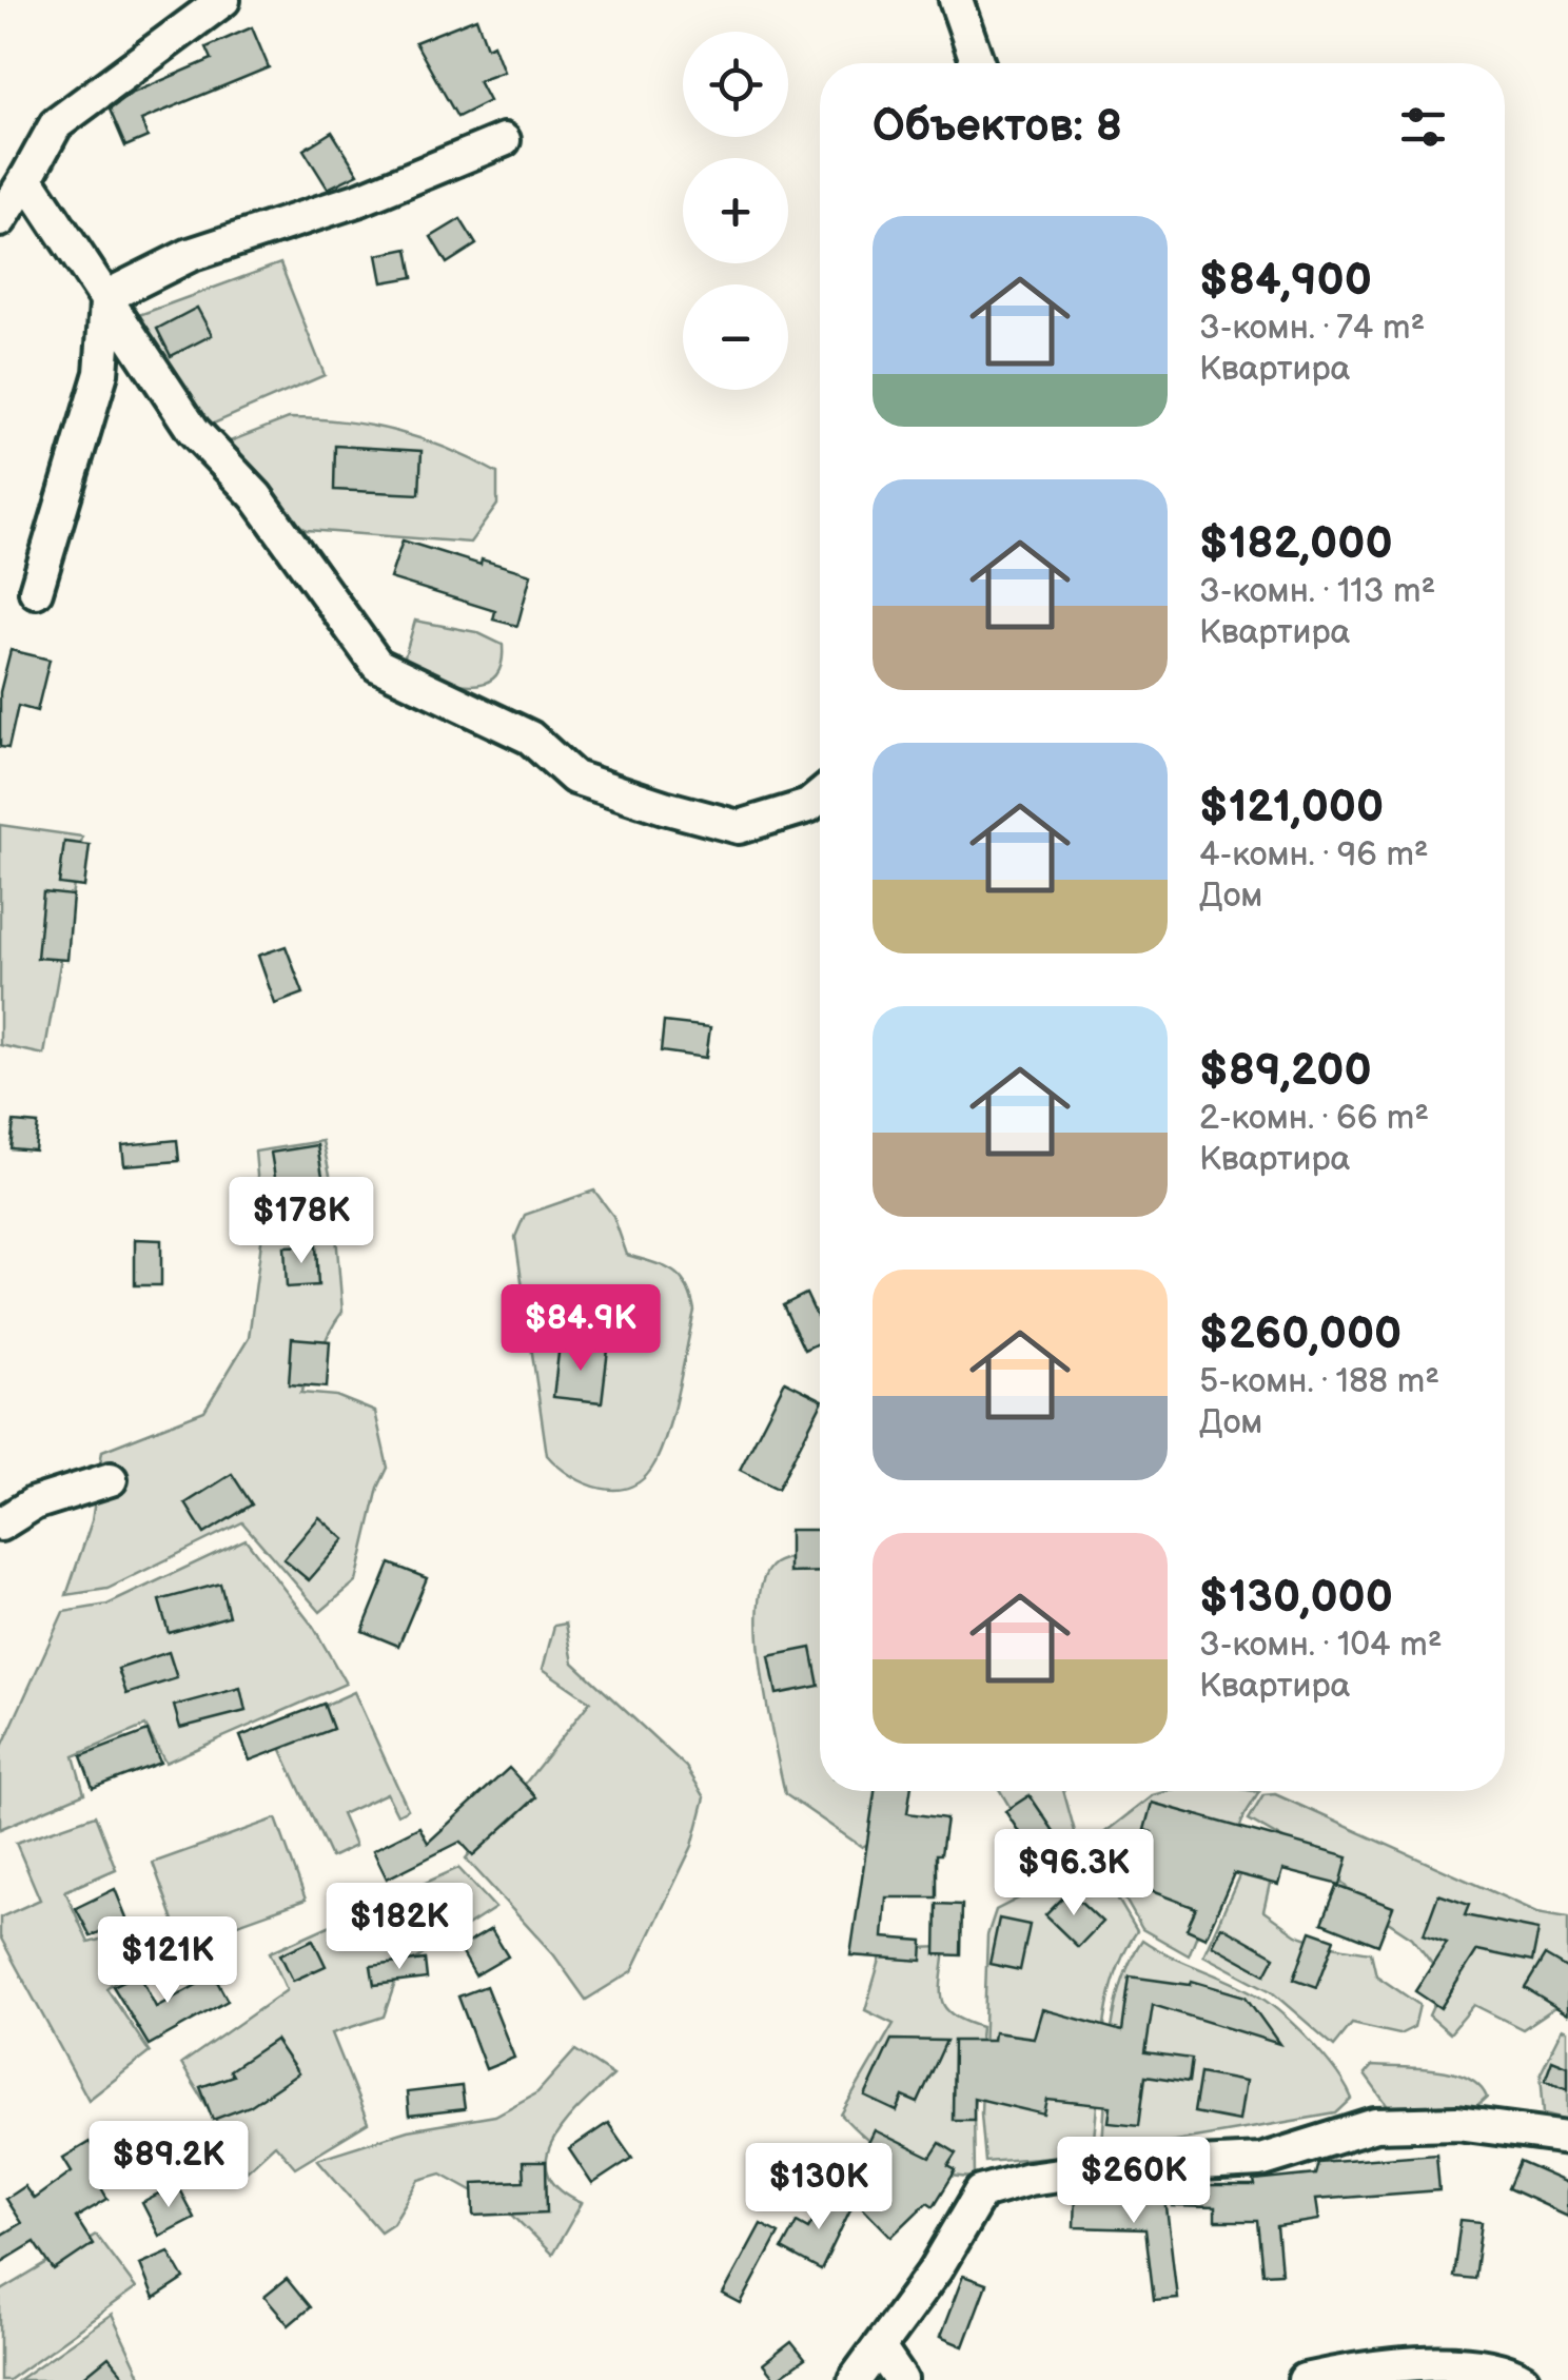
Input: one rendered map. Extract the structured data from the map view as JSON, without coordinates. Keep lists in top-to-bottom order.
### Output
{
  "page": {
    "map_buttons": ["+", "−"],
    "heading": "Объектов: 8",
    "list": [
      {
        "name": "$84,900",
        "note": "3-комн. · 74 m² · Квартира"
      },
      {
        "name": "$182,000",
        "note": "3-комн. · 113 m² · Квартира"
      },
      {
        "name": "$121,000",
        "note": "4-комн. · 96 m² · Дом"
      },
      {
        "name": "$89,200",
        "note": "2-комн. · 66 m² · Квартира"
      },
      {
        "name": "$260,000",
        "note": "5-комн. · 188 m² · Дом"
      },
      {
        "name": "$130,000",
        "note": "3-комн. · 104 m² · Квартира"
      }
    ],
    "price": [
      "$178K",
      "$84.9K",
      "$96.3K",
      "$182K",
      "$121K",
      "$89.2K",
      "$260K",
      "$130K"
    ]
  }
}
